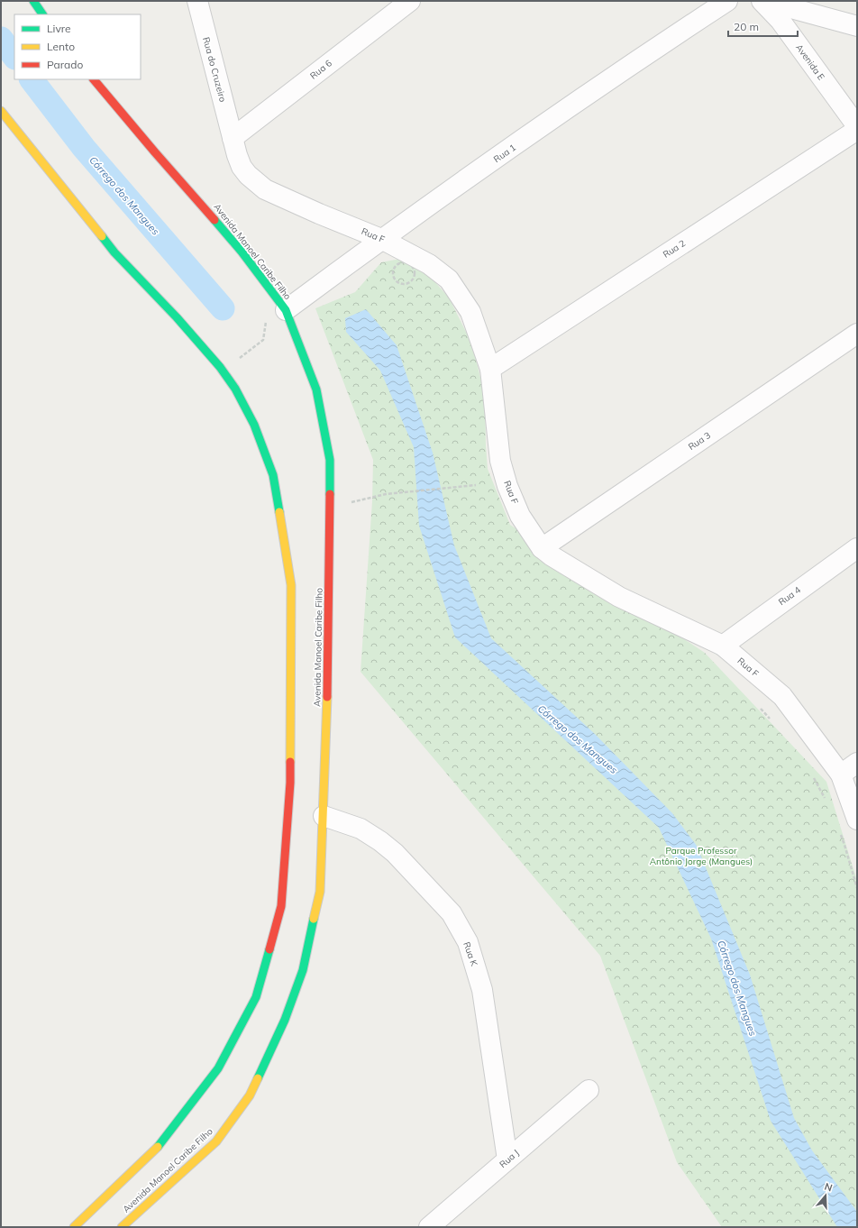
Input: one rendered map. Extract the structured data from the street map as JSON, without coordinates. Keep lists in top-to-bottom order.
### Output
{
  "streets": {
    "main road": ["Avenida Manoel Caribe Filho"],
    "street": [
      "Avenida E",
      "Rua do Cruzeiro",
      "Rua 6",
      "Rua 1",
      "Rua F",
      "Rua 2",
      "Rua 3",
      "Rua 4",
      "Rua K",
      "Rua J"
    ]
  },
  "crossings": [
    ["Rua do Cruzeiro", "Rua 6"],
    ["Rua do Cruzeiro", "Rua F"],
    ["Rua 6", "Rua F"],
    ["Rua 1", "Rua F"],
    ["Rua 1", "Avenida Manoel Caribe Filho"],
    ["Rua F", "Rua 2"],
    ["Rua F", "Rua 3"],
    ["Rua F", "Rua 4"],
    ["Avenida Manoel Caribe Filho", "Rua K"],
    ["Rua K", "Rua J"]
  ],
  "water": ["Córrego dos Mangues"],
  "parks": ["Parque Professor Antônio Jorge (Mangues)"],
  "legend": ["Livre", "Lento", "Parado"],
  "scale_bar": "20 m",
  "north": "top"
}
